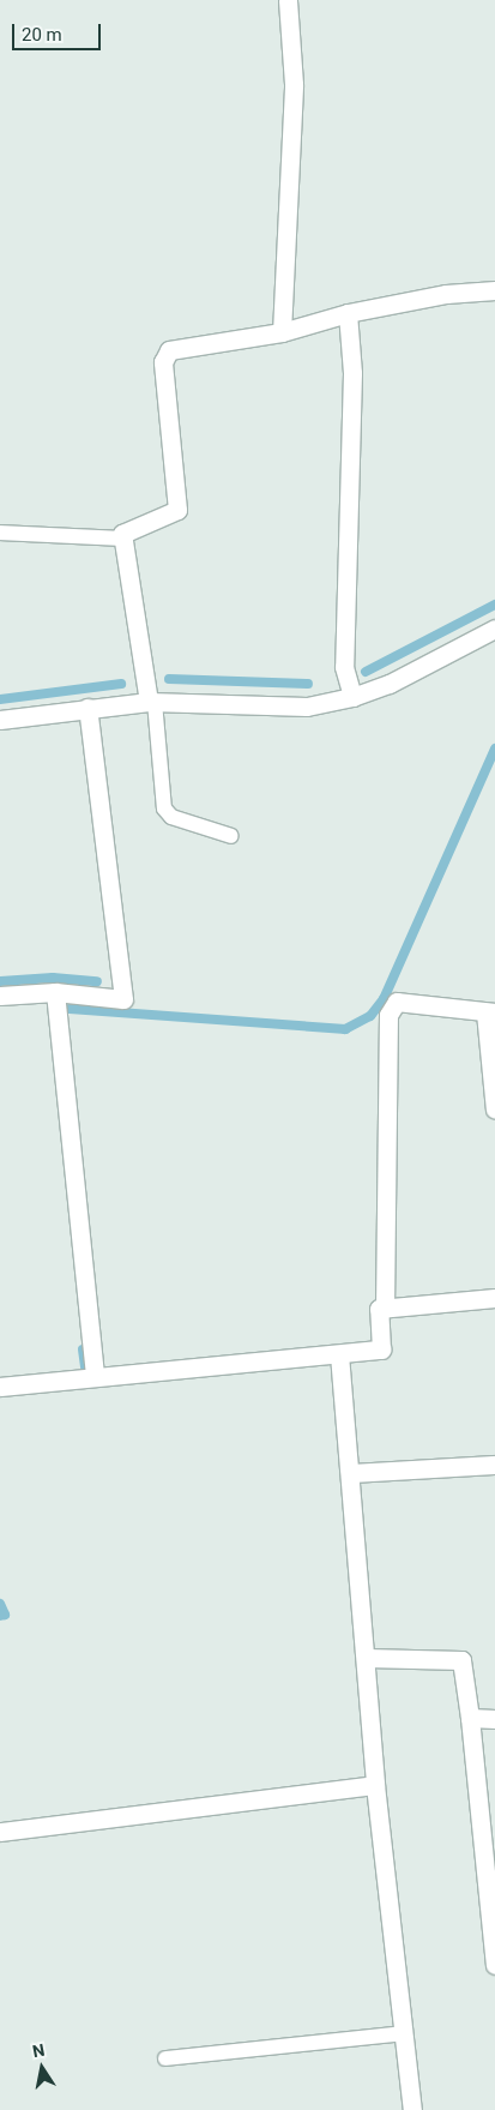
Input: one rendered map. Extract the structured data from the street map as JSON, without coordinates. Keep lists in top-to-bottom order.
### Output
{
  "scale_bar": "20 m",
  "north": "top"
}
